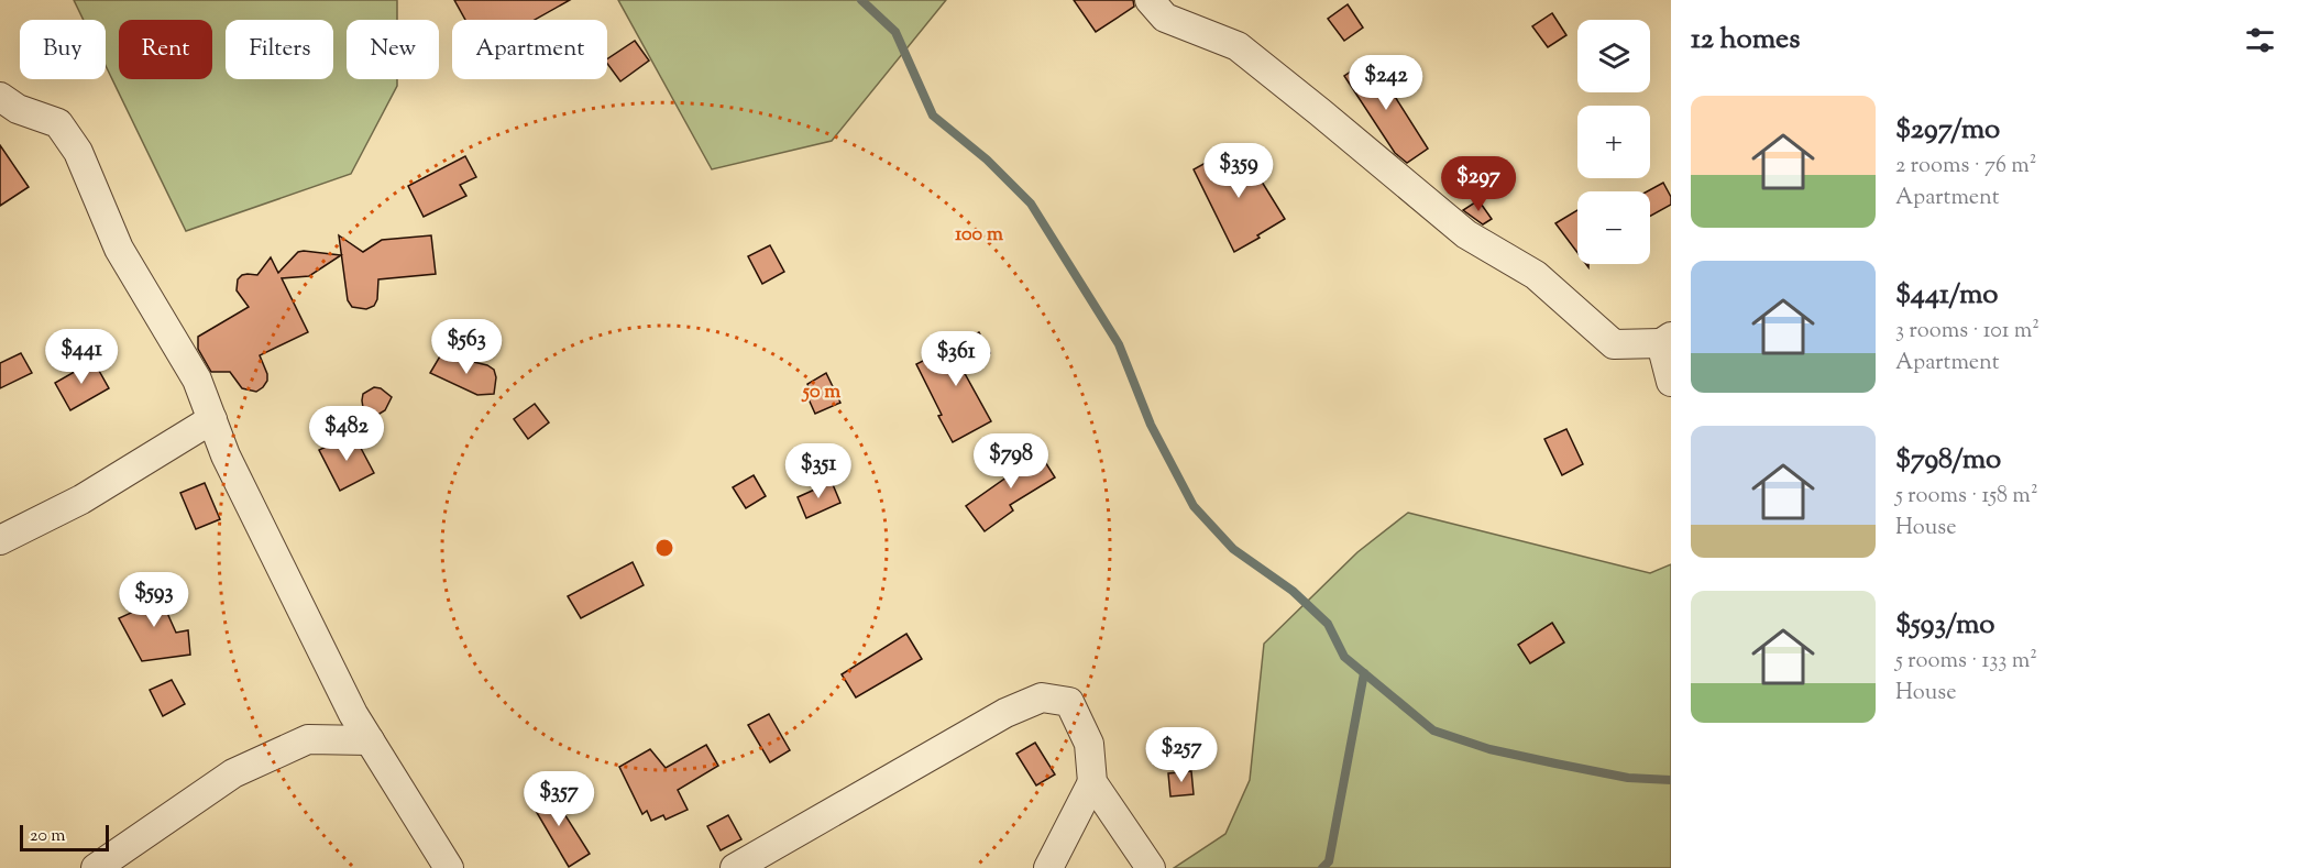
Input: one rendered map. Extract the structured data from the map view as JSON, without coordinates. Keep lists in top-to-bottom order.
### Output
{
  "scale_bar": "20 m",
  "page": {
    "heading": "12 homes",
    "map_buttons": ["+", "−"],
    "chip": [
      "Buy",
      "Rent",
      "Filters",
      "New",
      "Apartment"
    ],
    "price": [
      "$242",
      "$359",
      "$297",
      "$563",
      "$441",
      "$361",
      "$482",
      "$798",
      "$351",
      "$593",
      "$257",
      "$357"
    ],
    "list": [
      {
        "name": "$297/mo",
        "note": "2 rooms · 76 m² · Apartment"
      },
      {
        "name": "$441/mo",
        "note": "3 rooms · 101 m² · Apartment"
      },
      {
        "name": "$798/mo",
        "note": "5 rooms · 158 m² · House"
      },
      {
        "name": "$593/mo",
        "note": "5 rooms · 133 m² · House"
      }
    ],
    "scale": "20 m"
  },
  "rings": ["100 m", "50 m"]
}
